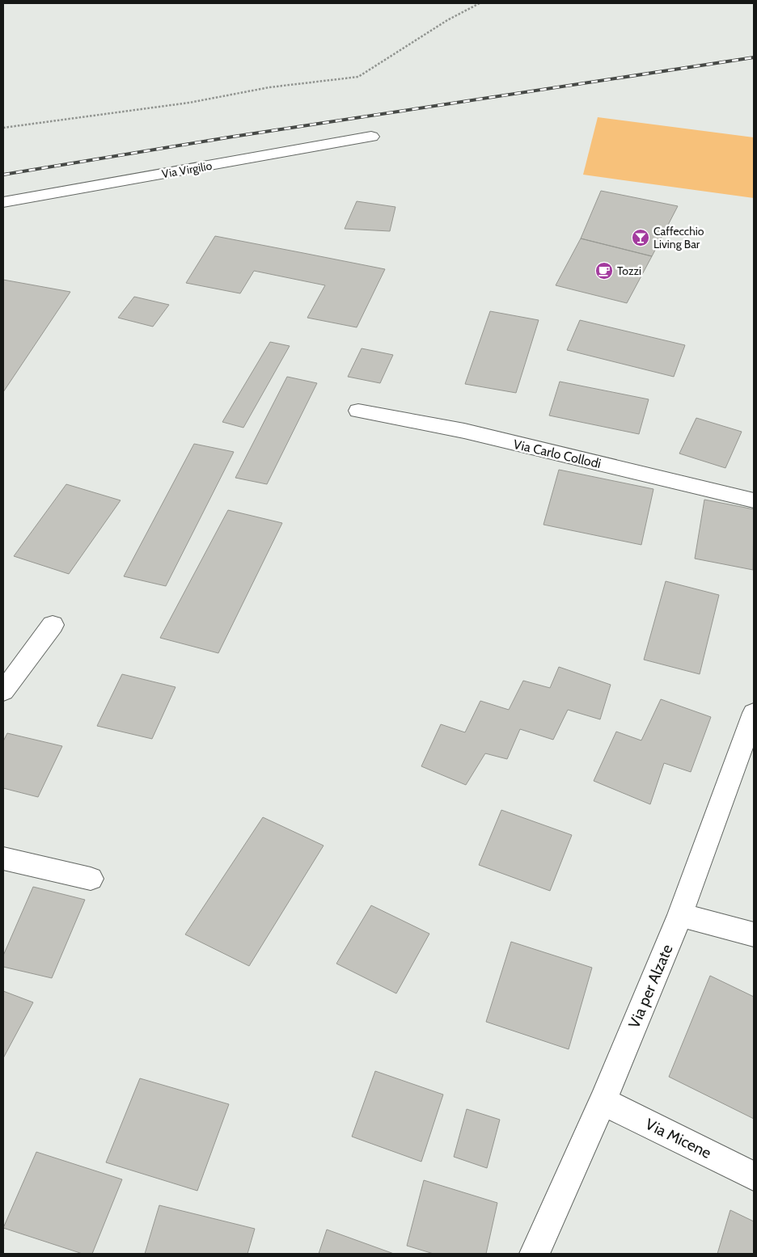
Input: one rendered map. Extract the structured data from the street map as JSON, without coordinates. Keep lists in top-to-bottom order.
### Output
{
  "streets": {
    "street": [
      "Via Virgilio",
      "Via Carlo Collodi",
      "Via per Alzate",
      "Via Micene"
    ]
  },
  "crossings": [
    ["Via per Alzate", "Via Micene"]
  ],
  "places": {
    "bar": ["Caffecchio Living Bar"],
    "cafe": ["Tozzi"]
  }
}
